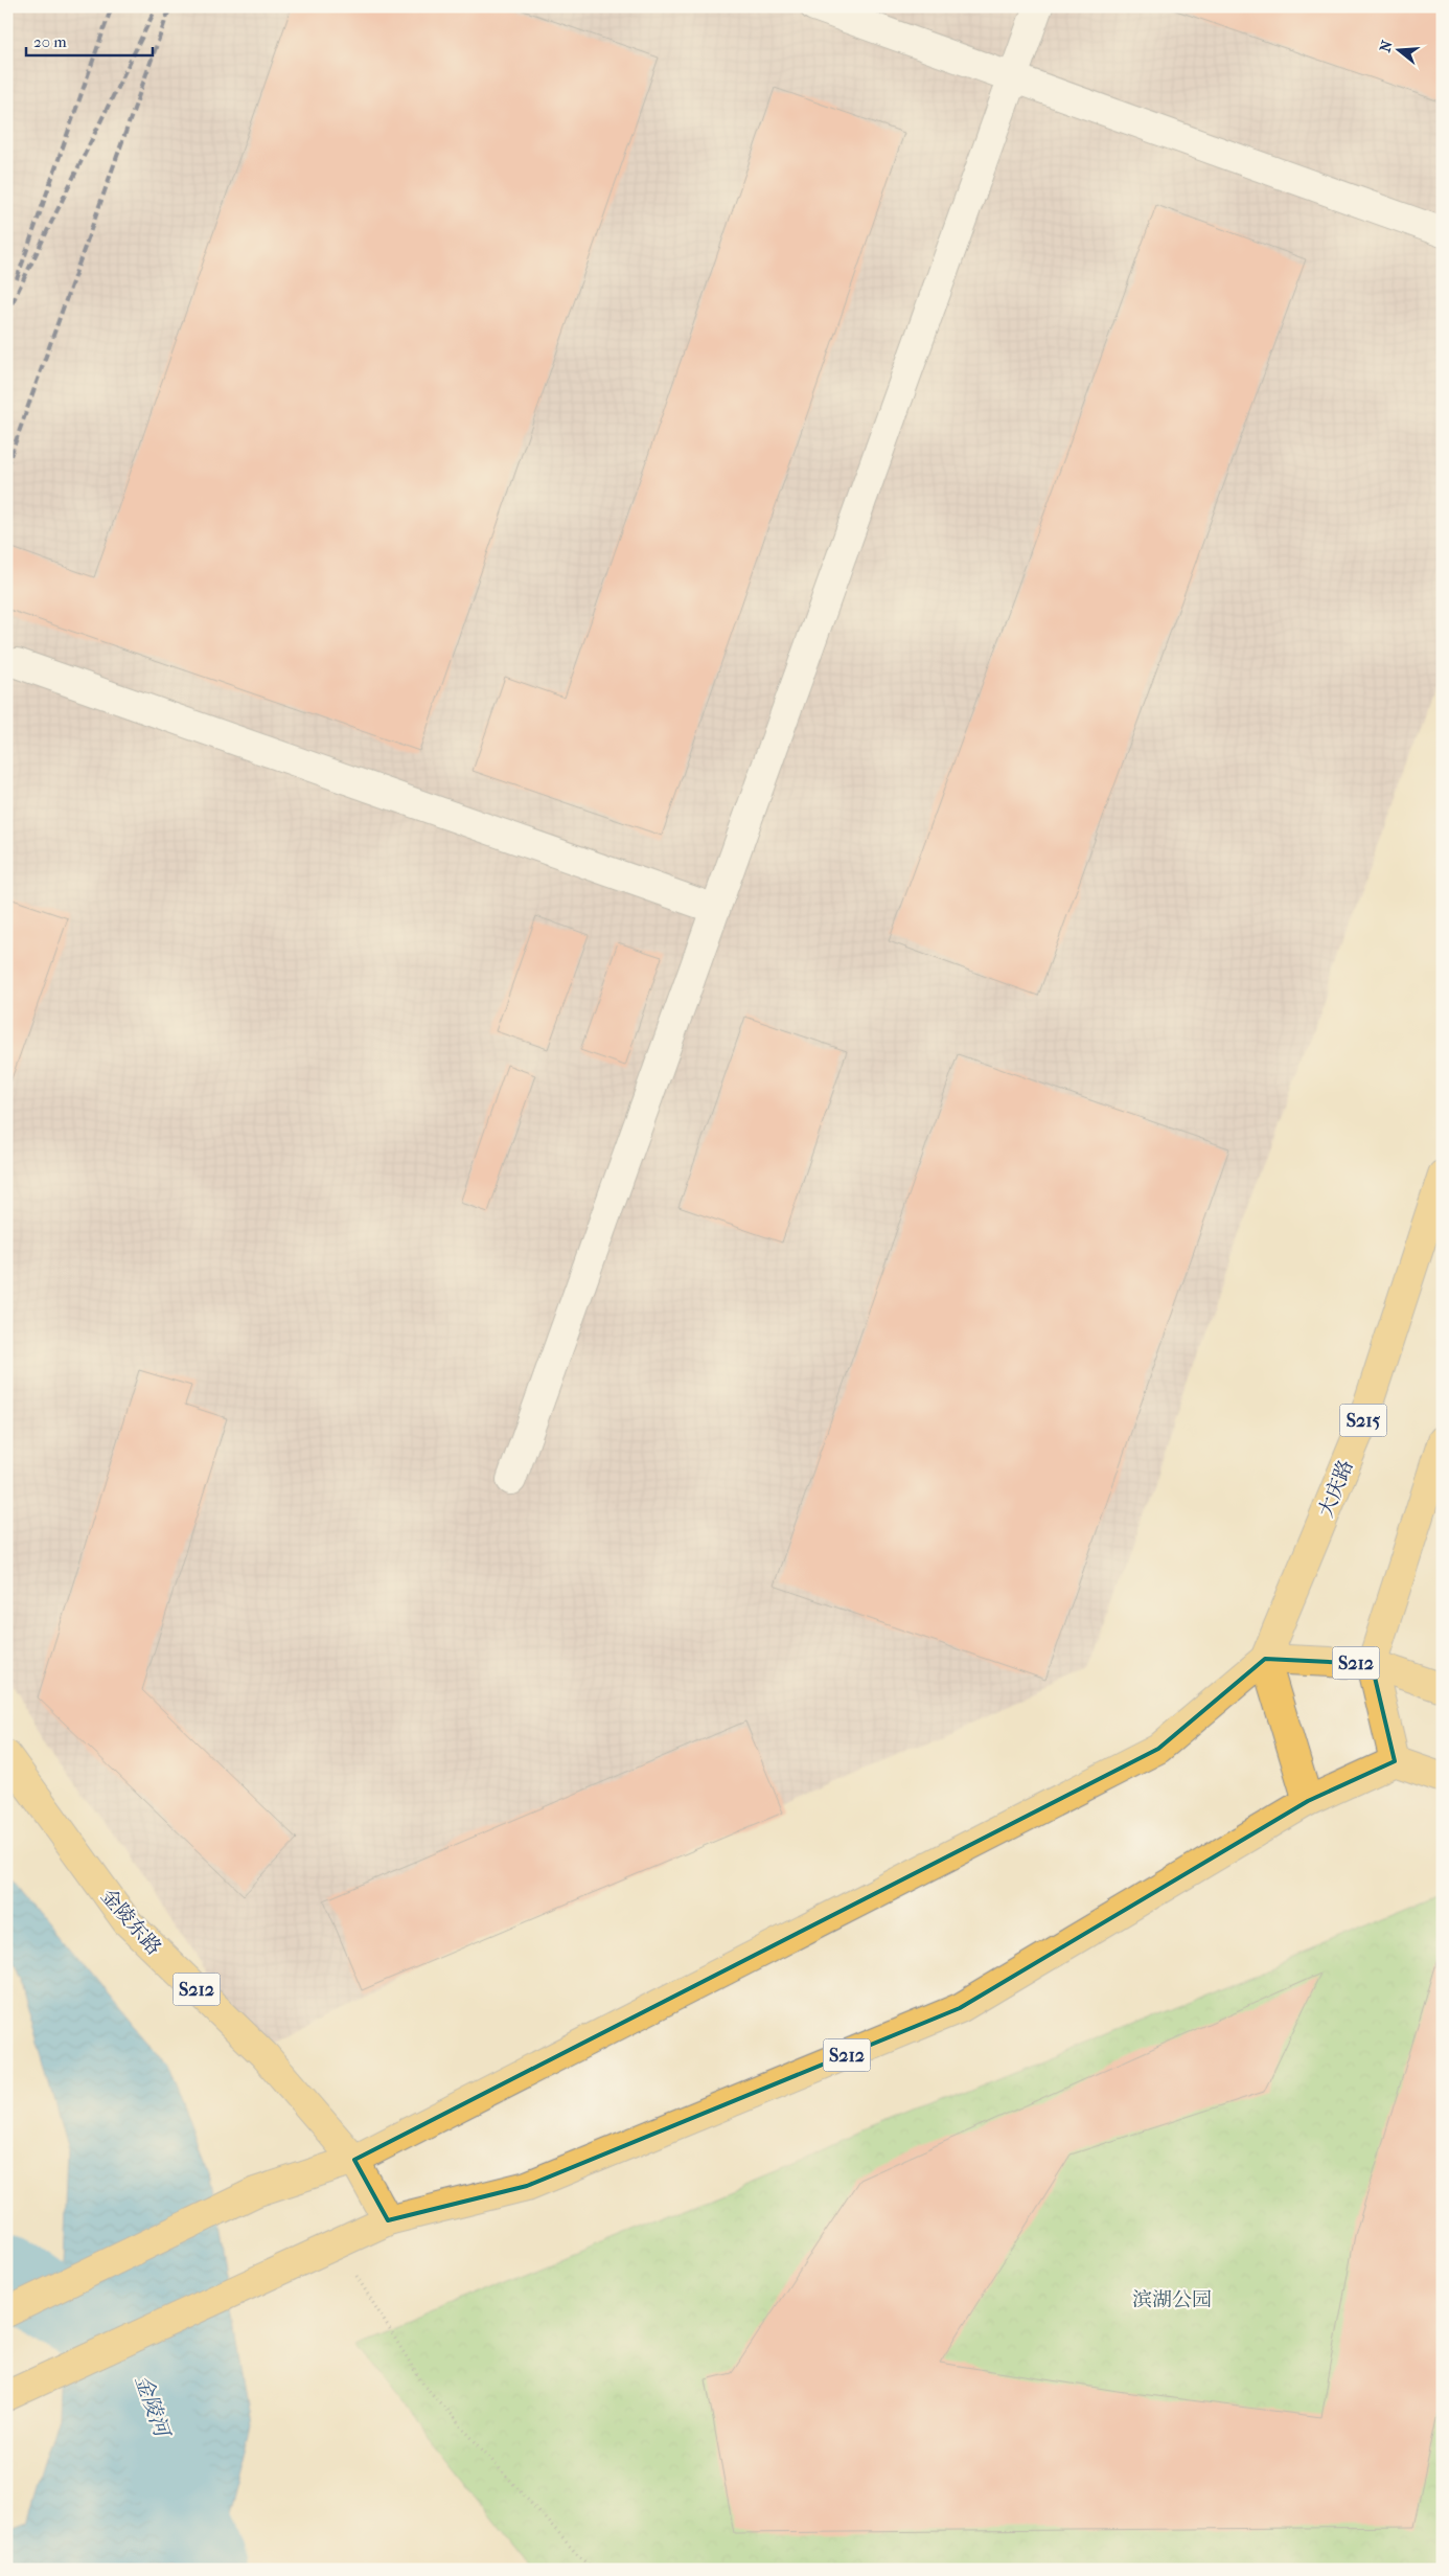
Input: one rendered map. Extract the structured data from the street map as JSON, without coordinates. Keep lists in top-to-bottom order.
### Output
{
  "streets": {
    "main road": [
      "S215",
      "大庆路",
      "S212",
      "金陵东路"
    ]
  },
  "crossings": [
    ["大庆路", "S212"],
    ["S212", "金陵东路"]
  ],
  "water": ["金陵河"],
  "parks": ["滨湖公园"],
  "scale_bar": "20 m",
  "north": "left"
}
